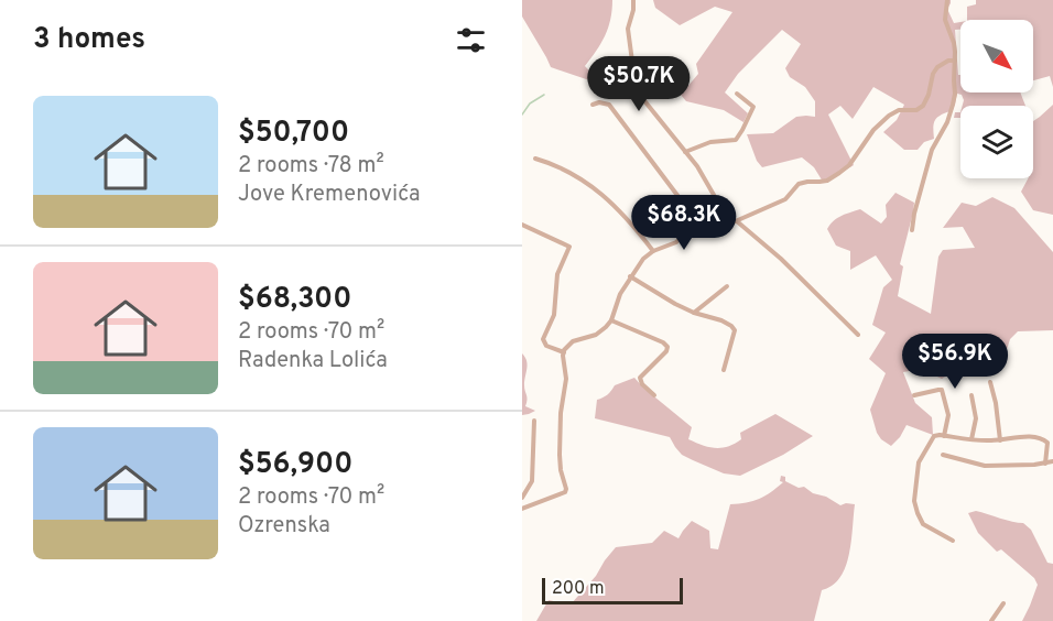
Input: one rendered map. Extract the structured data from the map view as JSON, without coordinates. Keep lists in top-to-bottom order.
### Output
{
  "scale_bar": "200 m",
  "north": "bottom right",
  "page": {
    "heading": "3 homes",
    "price": ["$50.7K", "$68.3K", "$56.9K"],
    "list": [
      {
        "name": "$50,700",
        "note": "2 rooms · 78 m² · Jove Kremenovića"
      },
      {
        "name": "$68,300",
        "note": "2 rooms · 70 m² · Radenka Lolića"
      },
      {
        "name": "$56,900",
        "note": "2 rooms · 70 m² · Ozrenska"
      }
    ],
    "scale": "200 m"
  }
}
